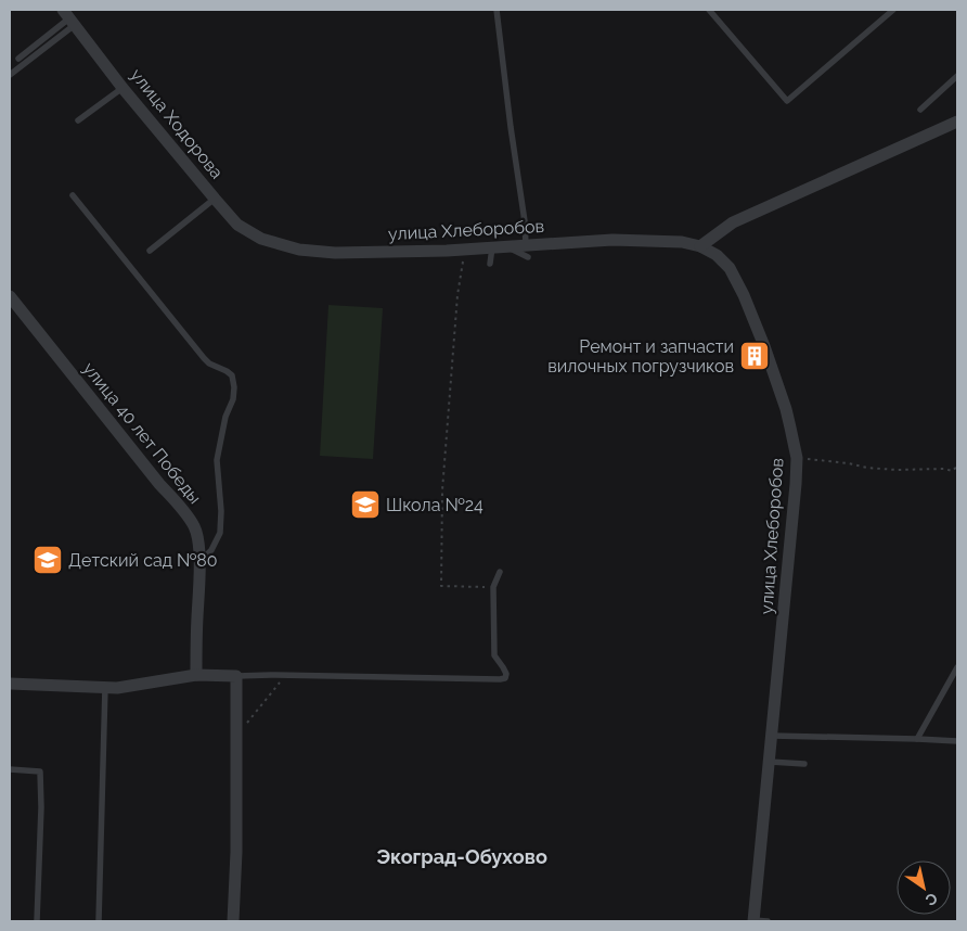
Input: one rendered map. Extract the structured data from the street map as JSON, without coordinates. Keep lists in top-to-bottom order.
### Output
{
  "streets": {
    "street": ["улица Ходорова", "улица Хлеборобов", "улица 40 лет Победы"]
  },
  "crossings": [
    ["улица Ходорова", "улица Хлеборобов"]
  ],
  "districts": ["Экоград-Обухово"],
  "places": {
    "building": ["Ремонт и запчасти вилочных погрузчиков"],
    "school or university": ["Школа №24", "Детский сад №80"]
  },
  "north": "bottom right"
}
